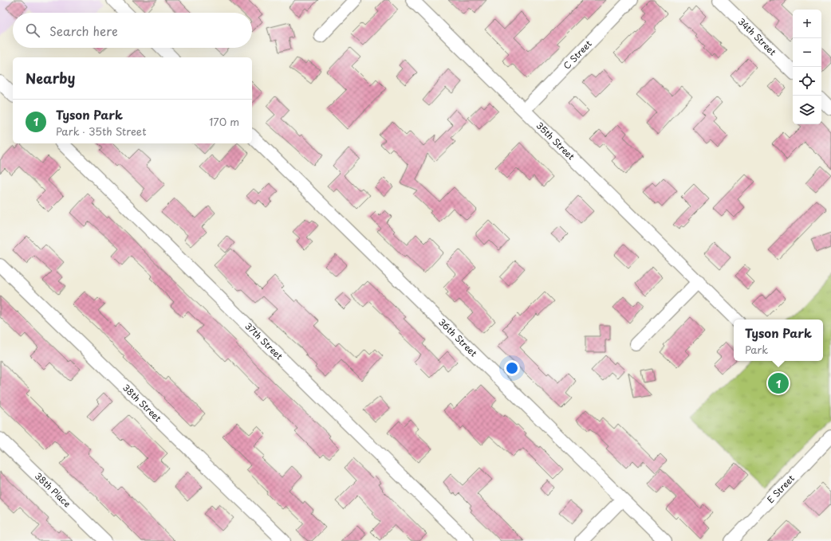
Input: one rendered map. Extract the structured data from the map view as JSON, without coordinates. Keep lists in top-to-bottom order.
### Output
{
  "streets": {
    "street": [
      "34th Street",
      "C Street",
      "35th Street",
      "36th Street",
      "37th Street",
      "38th Street",
      "E Street",
      "38th Place"
    ]
  },
  "crossings": [
    ["C Street", "35th Street"]
  ],
  "page": {
    "map_buttons": ["+", "−"],
    "search": "Search here",
    "heading": "Nearby",
    "list": [
      {
        "mark": "1",
        "name": "Tyson Park",
        "note": "Park · 35th Street",
        "value": "170 m"
      }
    ],
    "popup": ["Tyson Park", "Park"],
    "pins": "1"
  }
}
